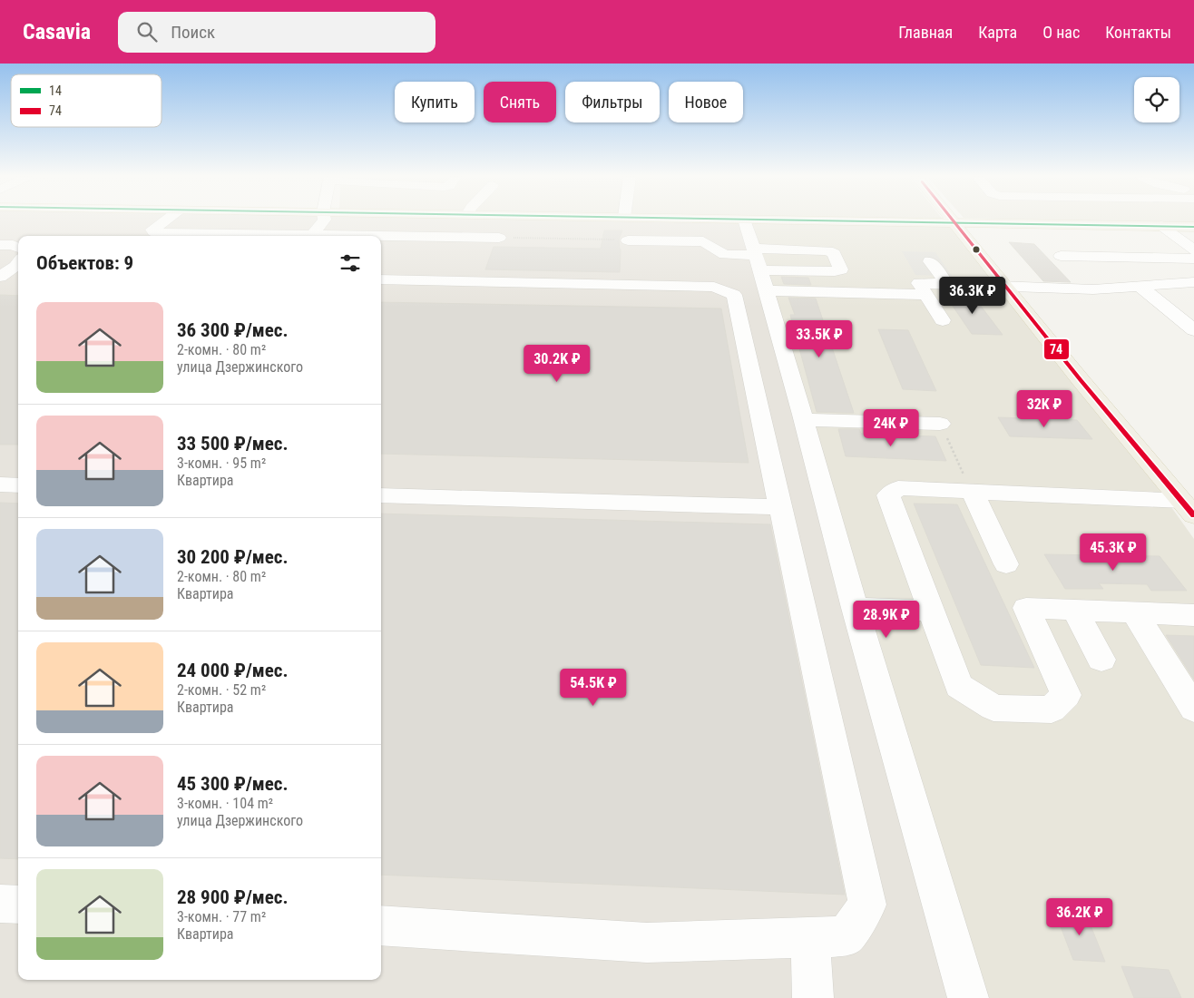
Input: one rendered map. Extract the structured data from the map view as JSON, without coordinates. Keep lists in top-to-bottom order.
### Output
{
  "lines": ["transit line 14", "transit line 74"],
  "legend": ["14", "74"],
  "page": {
    "header": "Casavia",
    "search": "Поиск",
    "nav": [
      "Главная",
      "Карта",
      "О нас",
      "Контакты"
    ],
    "chip": [
      "Купить",
      "Снять",
      "Фильтры",
      "Новое"
    ],
    "heading": "Объектов: 9",
    "price": [
      "36.3K ₽",
      "33.5K ₽",
      "30.2K ₽",
      "32K ₽",
      "24K ₽",
      "45.3K ₽",
      "28.9K ₽",
      "54.5K ₽",
      "36.2K ₽"
    ],
    "list": [
      {
        "name": "36 300 ₽/мес.",
        "note": "2-комн. · 80 m² · улица Дзержинского"
      },
      {
        "name": "33 500 ₽/мес.",
        "note": "3-комн. · 95 m² · Квартира"
      },
      {
        "name": "30 200 ₽/мес.",
        "note": "2-комн. · 80 m² · Квартира"
      },
      {
        "name": "24 000 ₽/мес.",
        "note": "2-комн. · 52 m² · Квартира"
      },
      {
        "name": "45 300 ₽/мес.",
        "note": "3-комн. · 104 m² · улица Дзержинского"
      },
      {
        "name": "28 900 ₽/мес.",
        "note": "3-комн. · 77 m² · Квартира"
      }
    ]
  }
}
